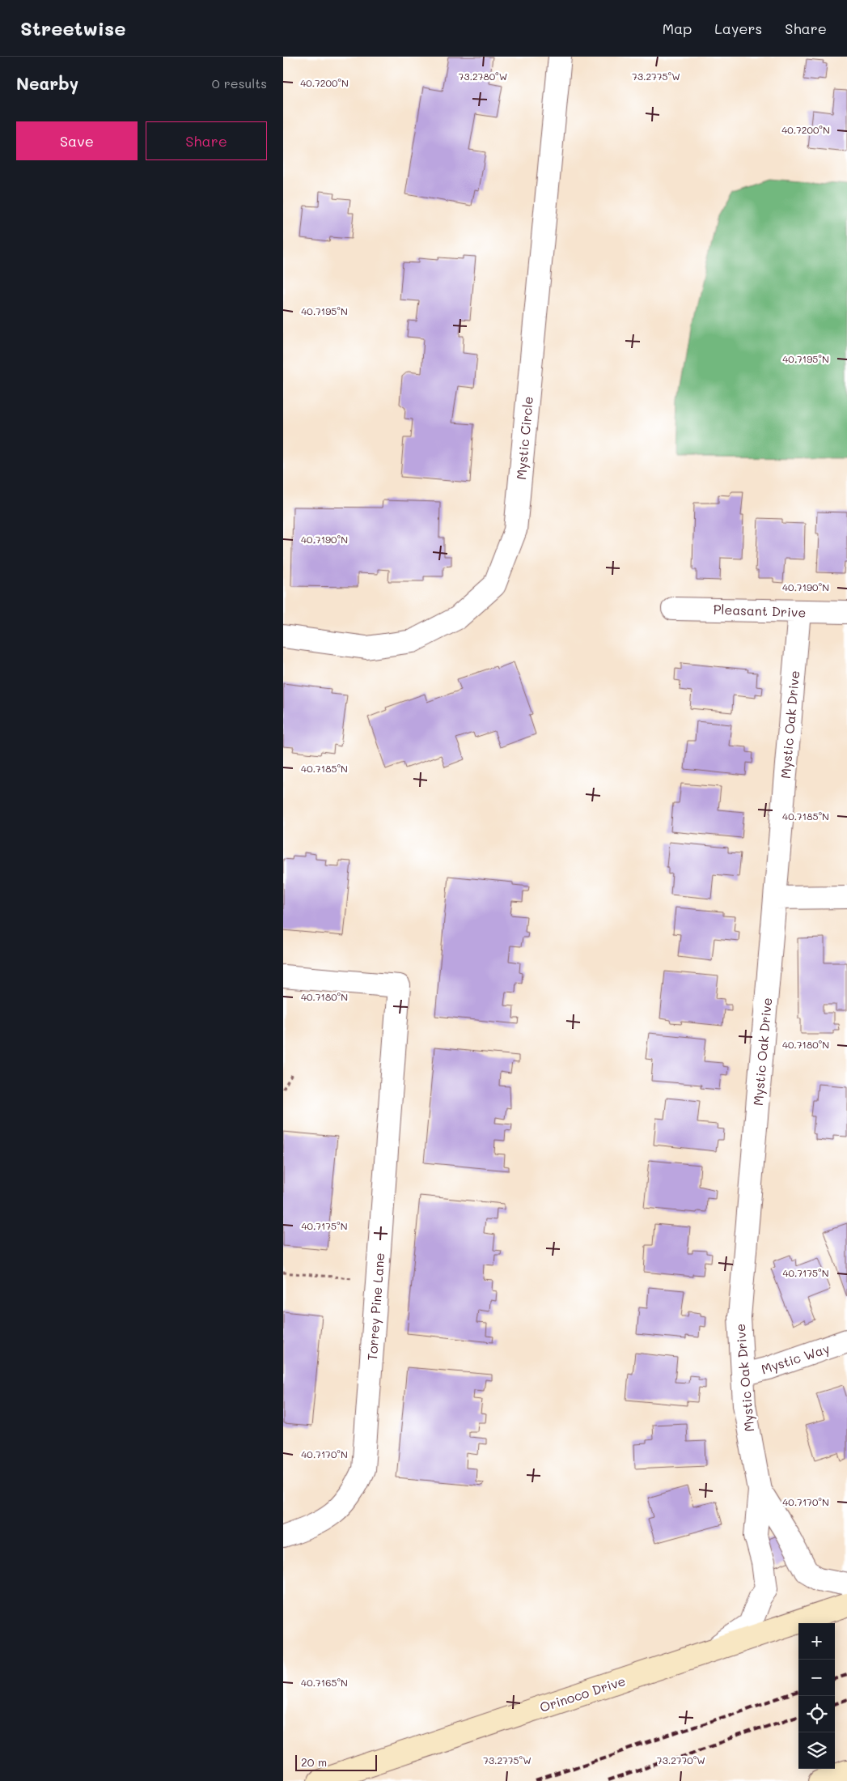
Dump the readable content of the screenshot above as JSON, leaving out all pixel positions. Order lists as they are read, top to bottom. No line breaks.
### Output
{"streets":{"street":["Mystic Circle","Pleasant Drive","Mystic Oak Drive","Torrey Pine Lane","Mystic Way","Orinoco Drive"]},"crossings":[["Pleasant Drive","Mystic Oak Drive"],["Mystic Oak Drive","Mystic Way"],["Mystic Oak Drive","Orinoco Drive"]],"scale_bar":"20 m","page":{"header":"Streetwise","nav":["Map","Layers","Share"],"heading":["Nearby","0 results"],"buttons":["Save","Share"],"map_buttons":["+","−"],"scale":"20 m"},"coordinates":["73.2780°W","73.2775°W","40.7200°N","40.7195°N","40.7190°N","40.7185°N","40.7180°N","40.7175°N","40.7170°N","40.7165°N","73.2770°W"]}
